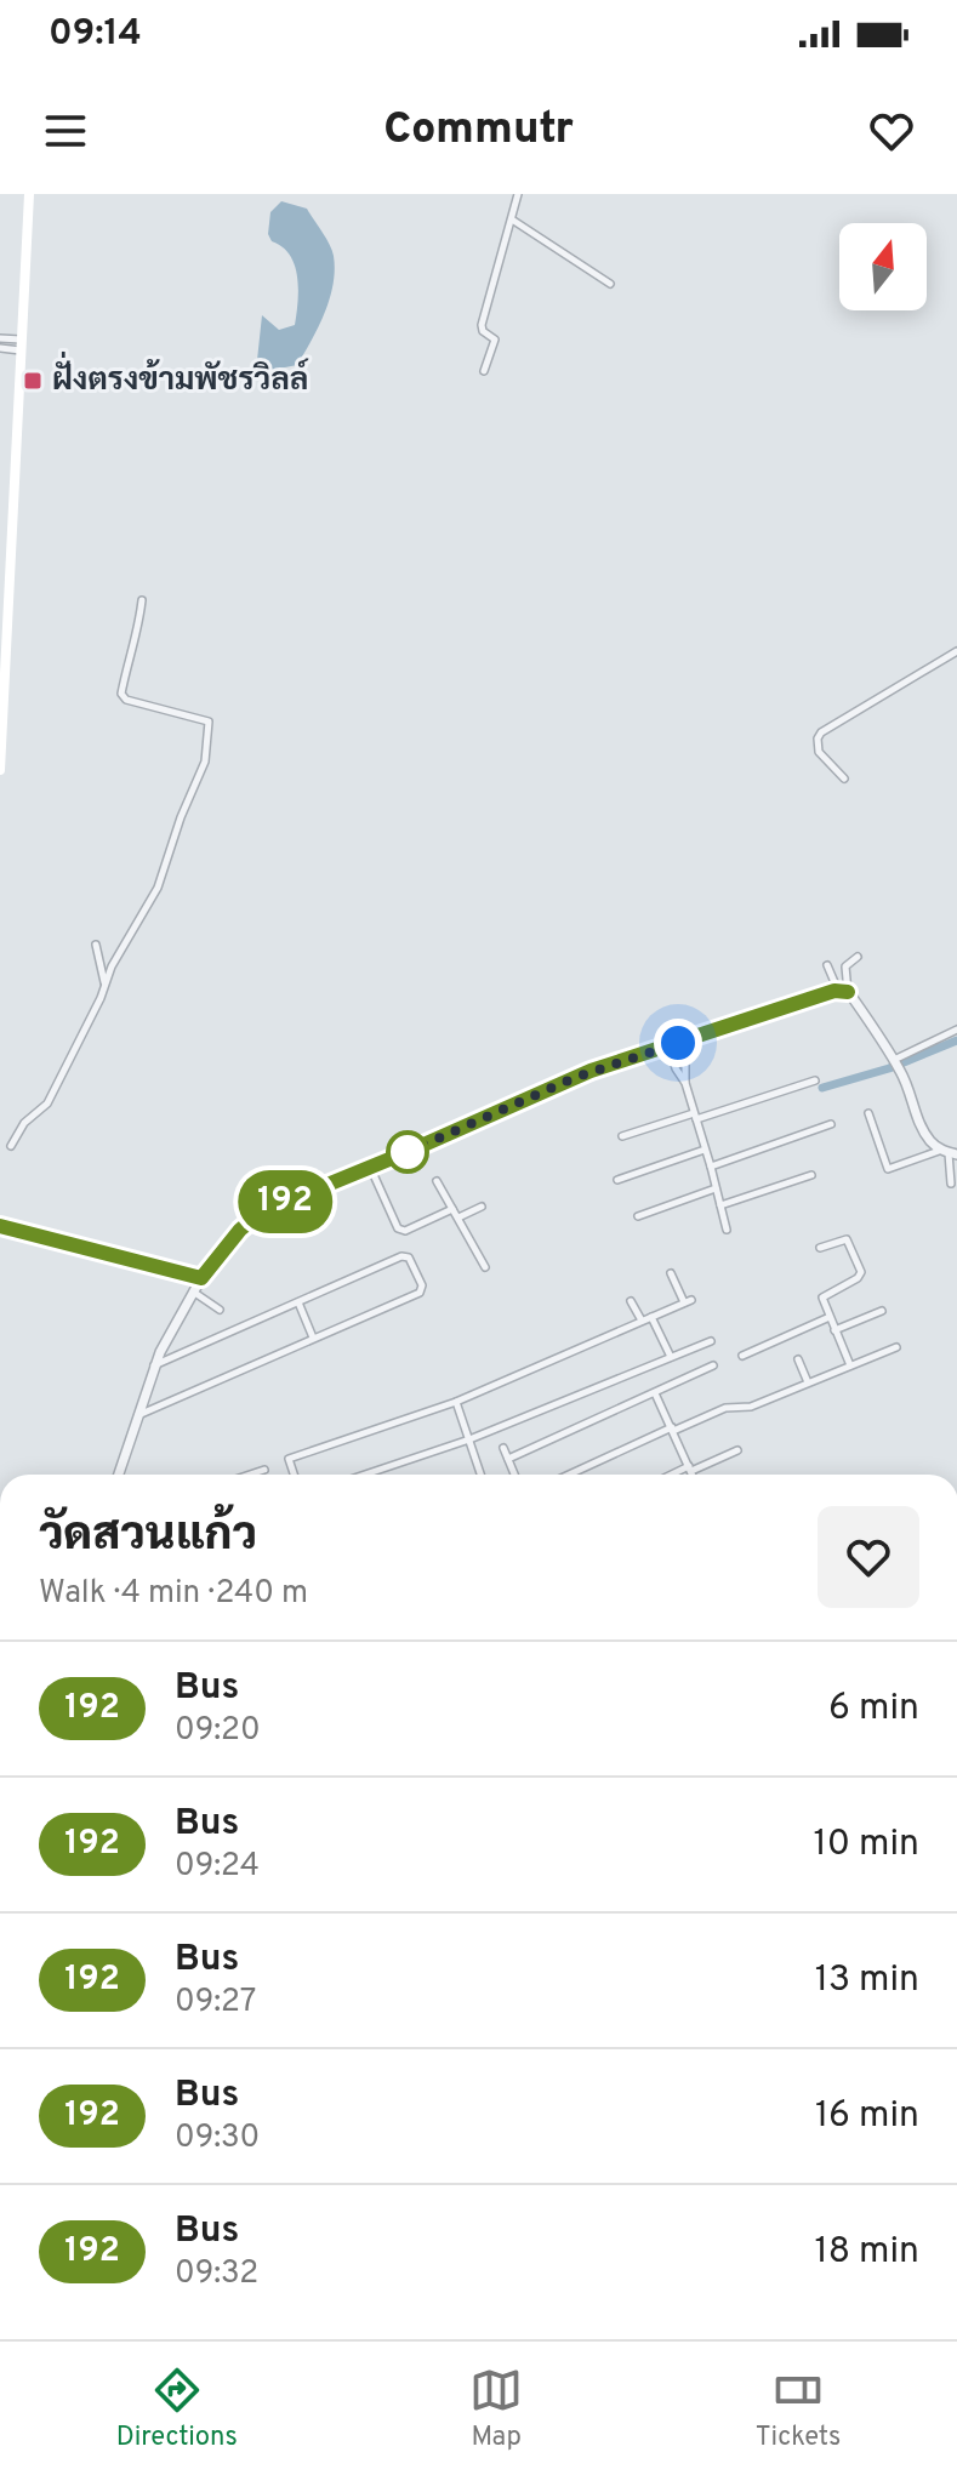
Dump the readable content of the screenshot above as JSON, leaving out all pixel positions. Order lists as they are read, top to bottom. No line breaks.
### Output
{"places":{"transit":["ฝั่งตรงข้ามพัชรวิลล์"]},"lines":["bus line 192"],"north":"top","page":{"status":"09:14","header":"Commutr","on_map":"192","heading":["วัดสวนแก้ว","Walk · 4 min · 240 m"],"list":[{"mark":"192","name":"Bus","note":"09:20","value":"6 min"},{"mark":"192","name":"Bus","note":"09:24","value":"10 min"},{"mark":"192","name":"Bus","note":"09:27","value":"13 min"},{"mark":"192","name":"Bus","note":"09:30","value":"16 min"},{"mark":"192","name":"Bus","note":"09:32","value":"18 min"}],"tabs":["Directions","Map","Tickets"]}}
